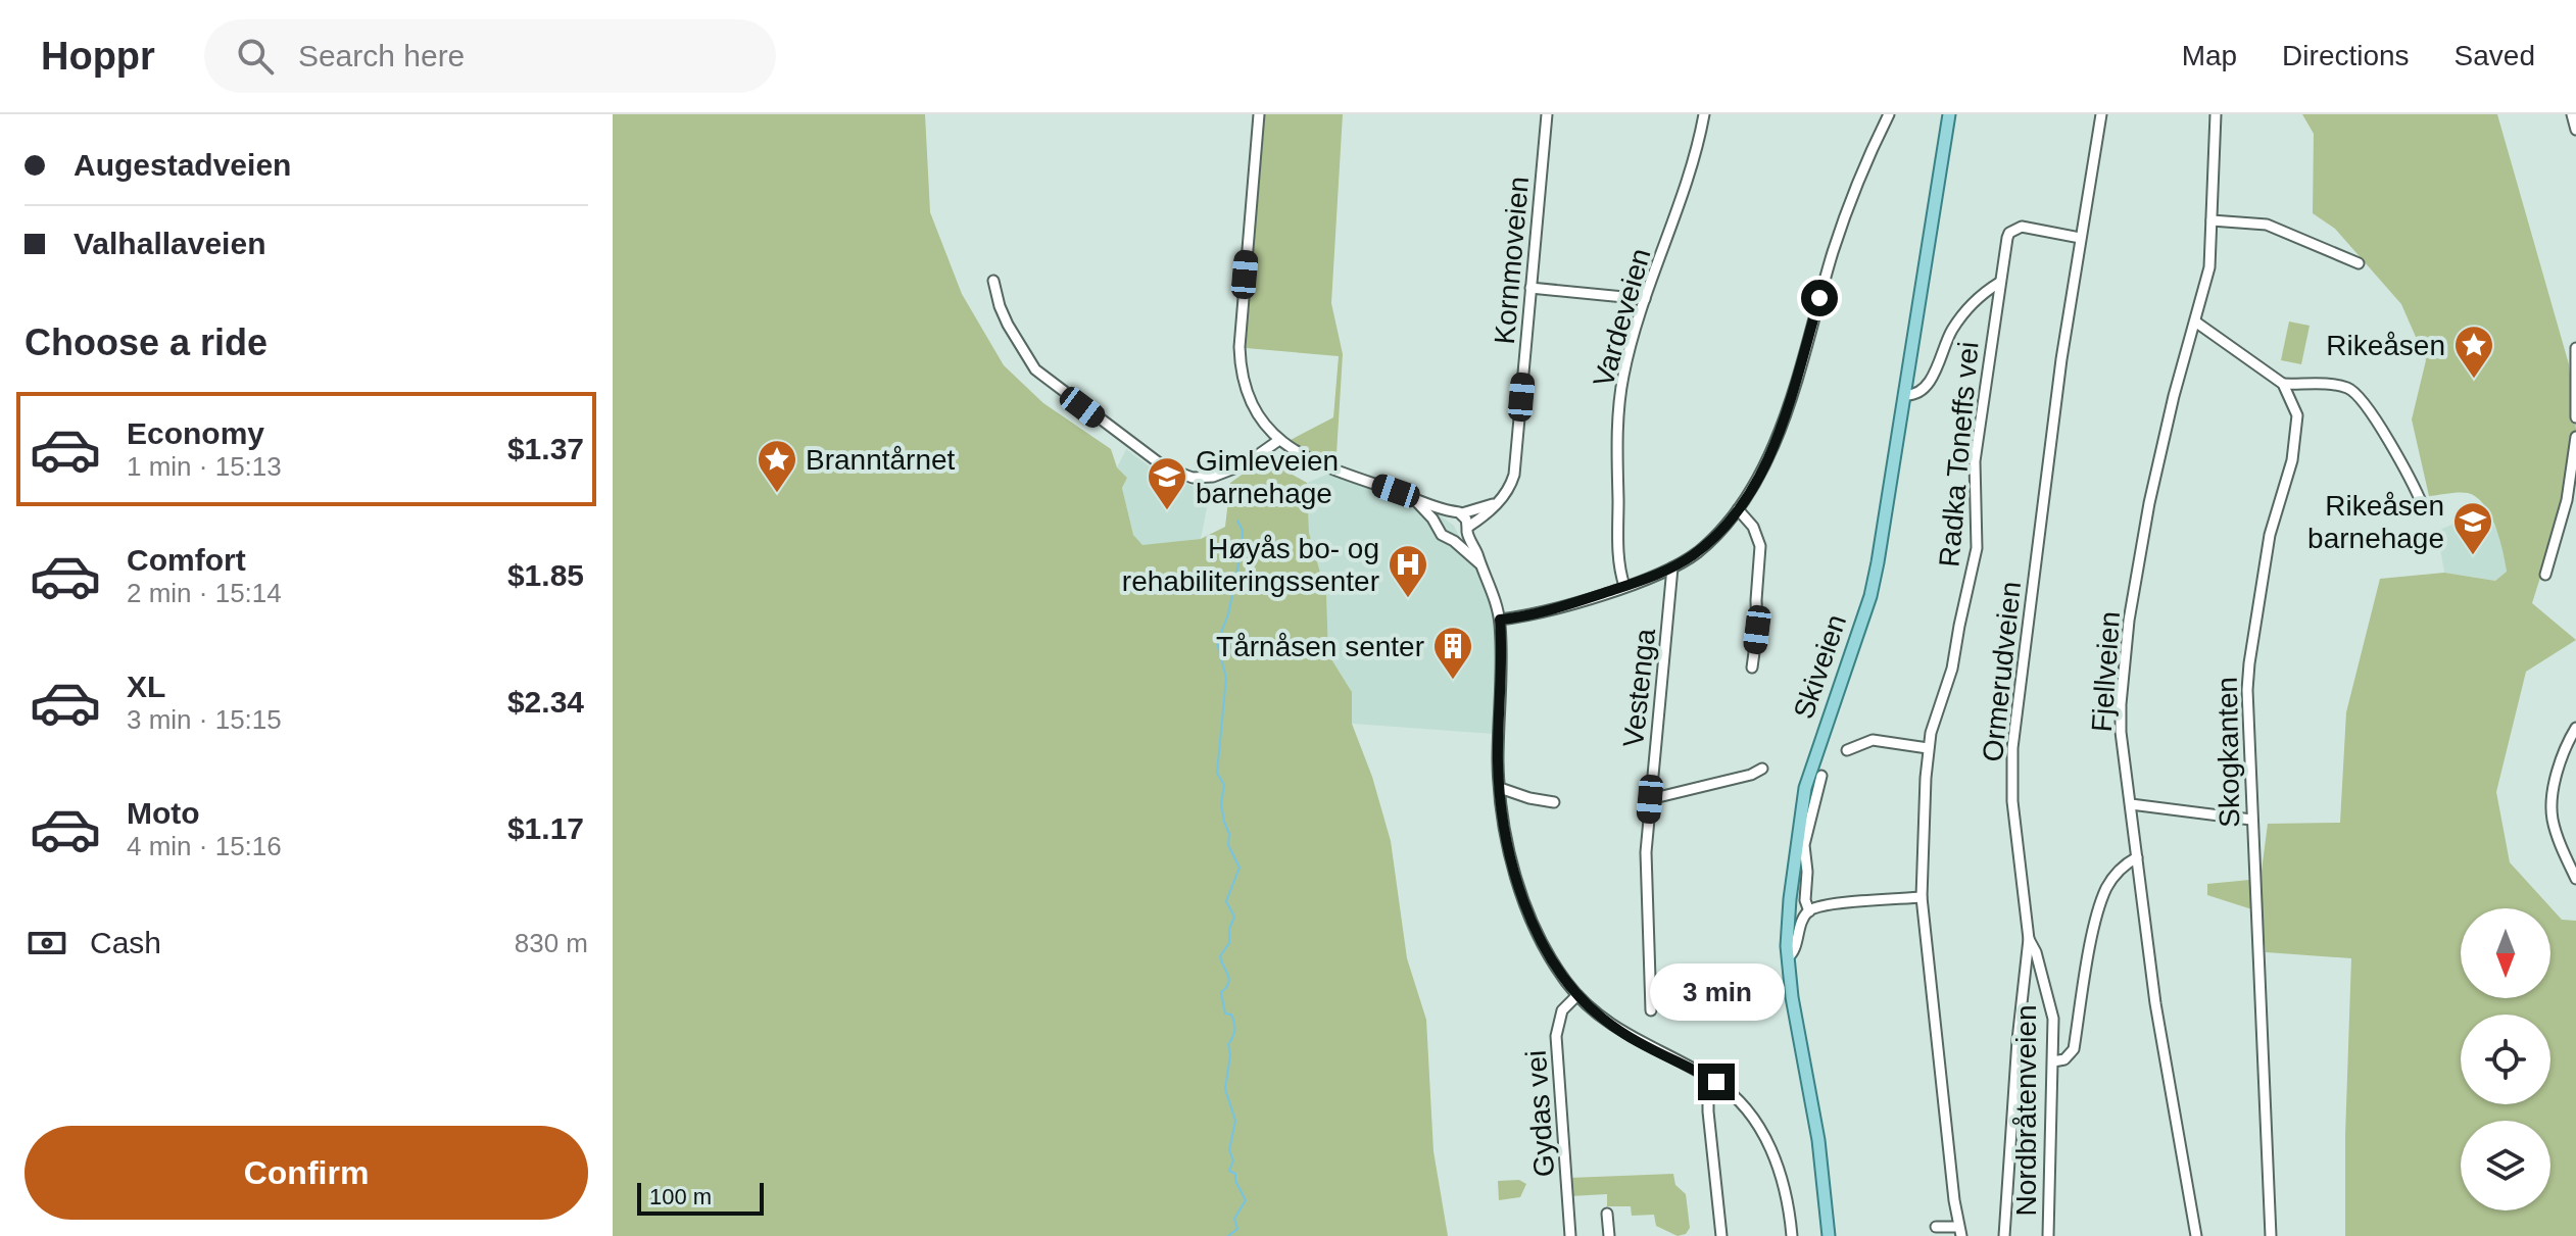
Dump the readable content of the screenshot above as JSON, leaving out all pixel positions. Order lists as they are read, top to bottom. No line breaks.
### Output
{"streets":{"main road":["Skiveien"],"street":["Kornmoveien","Vardeveien","Radka Toneffs vei","Ormerudveien","Fjellveien","Vestenga","Skogkanten","Nordbråtenveien","Gydas vei"]},"crossings":[["Radka Toneffs vei","Ormerudveien"],["Ormerudveien","Nordbråtenveien"]],"places":{"place":["Rikeåsen","Branntårnet"],"school or university":["Gimleveien barnehage","Rikeåsen barnehage"],"hospital":["Høyås bo- og rehabiliteringssenter"],"building":["Tårnåsen senter"]},"scale_bar":"100 m","north":"bottom","page":{"header":"Hoppr","search":"Search here","nav":["Map","Directions","Saved"],"banner":["Augestadveien","Valhallaveien"],"heading":"Choose a ride","list":[{"name":"Economy","note":"1 min · 15:13","value":"$1.37"},{"name":"Comfort","note":"2 min · 15:14","value":"$1.85"},{"name":"XL","note":"3 min · 15:15","value":"$2.34"},{"name":"Moto","note":"4 min · 15:16","value":"$1.17"}],"pay":["Cash","830 m"],"bubble":"3 min","buttons":"Confirm","scale":"100 m"}}
